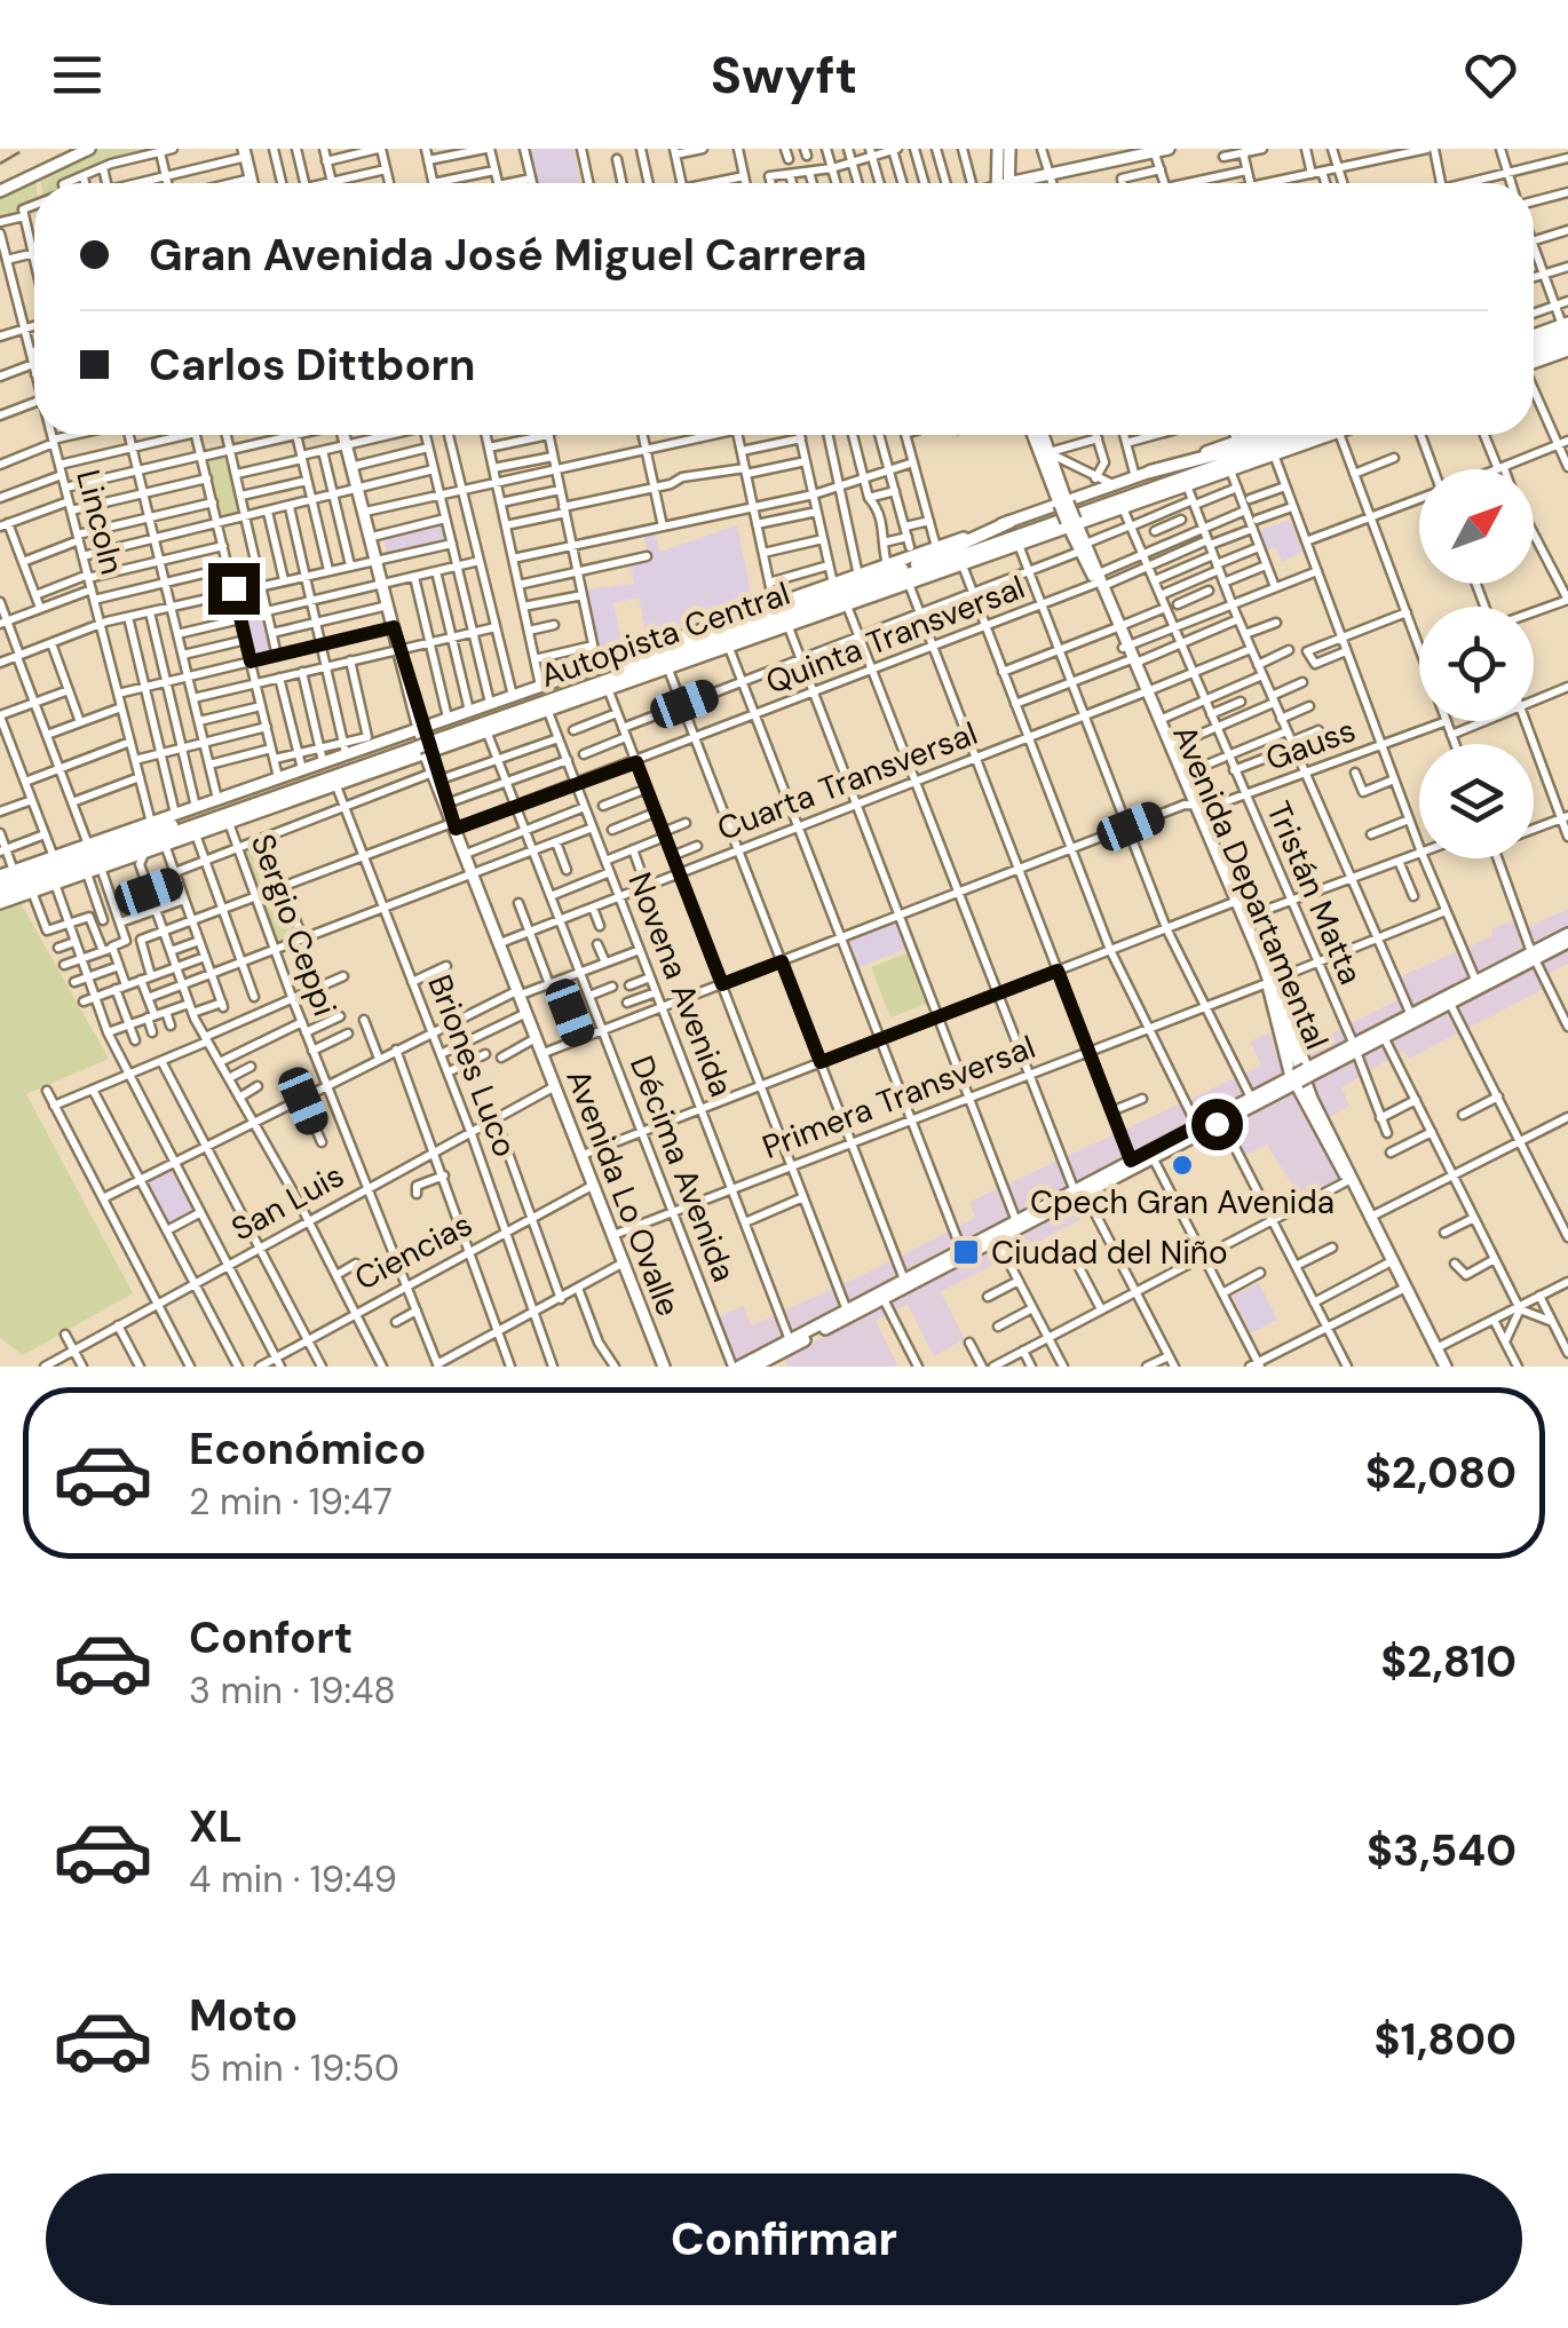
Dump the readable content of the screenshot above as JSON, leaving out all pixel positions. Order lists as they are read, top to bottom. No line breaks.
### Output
{"streets":{"highway":["Autopista Central"],"main road":["Avenida Departamental","Avenida Lo Ovalle"],"street":["Lincoln","Quinta Transversal","Gauss","Cuarta Transversal","Tristán Matta","Sergio Ceppi","Novena Avenida","Briones Luco","Primera Transversal","Décima Avenida","San Luis","Ciencias"]},"crossings":[["Autopista Central","Avenida Lo Ovalle"],["Quinta Transversal","Avenida Departamental"],["Quinta Transversal","Sergio Ceppi"],["Quinta Transversal","Novena Avenida"],["Quinta Transversal","Briones Luco"],["Quinta Transversal","Décima Avenida"],["Quinta Transversal","Avenida Lo Ovalle"],["Gauss","Avenida Departamental"],["Gauss","Tristán Matta"],["Gauss","Novena Avenida"],["Gauss","Décima Avenida"],["Gauss","Avenida Lo Ovalle"],["Cuarta Transversal","Avenida Departamental"],["Cuarta Transversal","Tristán Matta"],["Cuarta Transversal","Novena Avenida"],["Cuarta Transversal","Décima Avenida"],["Cuarta Transversal","Avenida Lo Ovalle"],["Avenida Departamental","Primera Transversal"],["Tristán Matta","Primera Transversal"],["Sergio Ceppi","San Luis"],["Sergio Ceppi","Ciencias"],["Novena Avenida","Primera Transversal"],["Briones Luco","San Luis"],["Briones Luco","Ciencias"],["Primera Transversal","Décima Avenida"],["Primera Transversal","Avenida Lo Ovalle"],["Avenida Lo Ovalle","San Luis"],["Avenida Lo Ovalle","Ciencias"]],"places":{"other":["Cpech Gran Avenida"],"transit":["Ciudad del Niño"]},"north":"top right","page":{"header":"Swyft","banner":["Gran Avenida José Miguel Carrera","Carlos Dittborn"],"list":[{"name":"Económico","note":"2 min · 19:47","value":"$2,080"},{"name":"Confort","note":"3 min · 19:48","value":"$2,810"},{"name":"XL","note":"4 min · 19:49","value":"$3,540"},{"name":"Moto","note":"5 min · 19:50","value":"$1,800"}],"buttons":"Confirmar"}}
